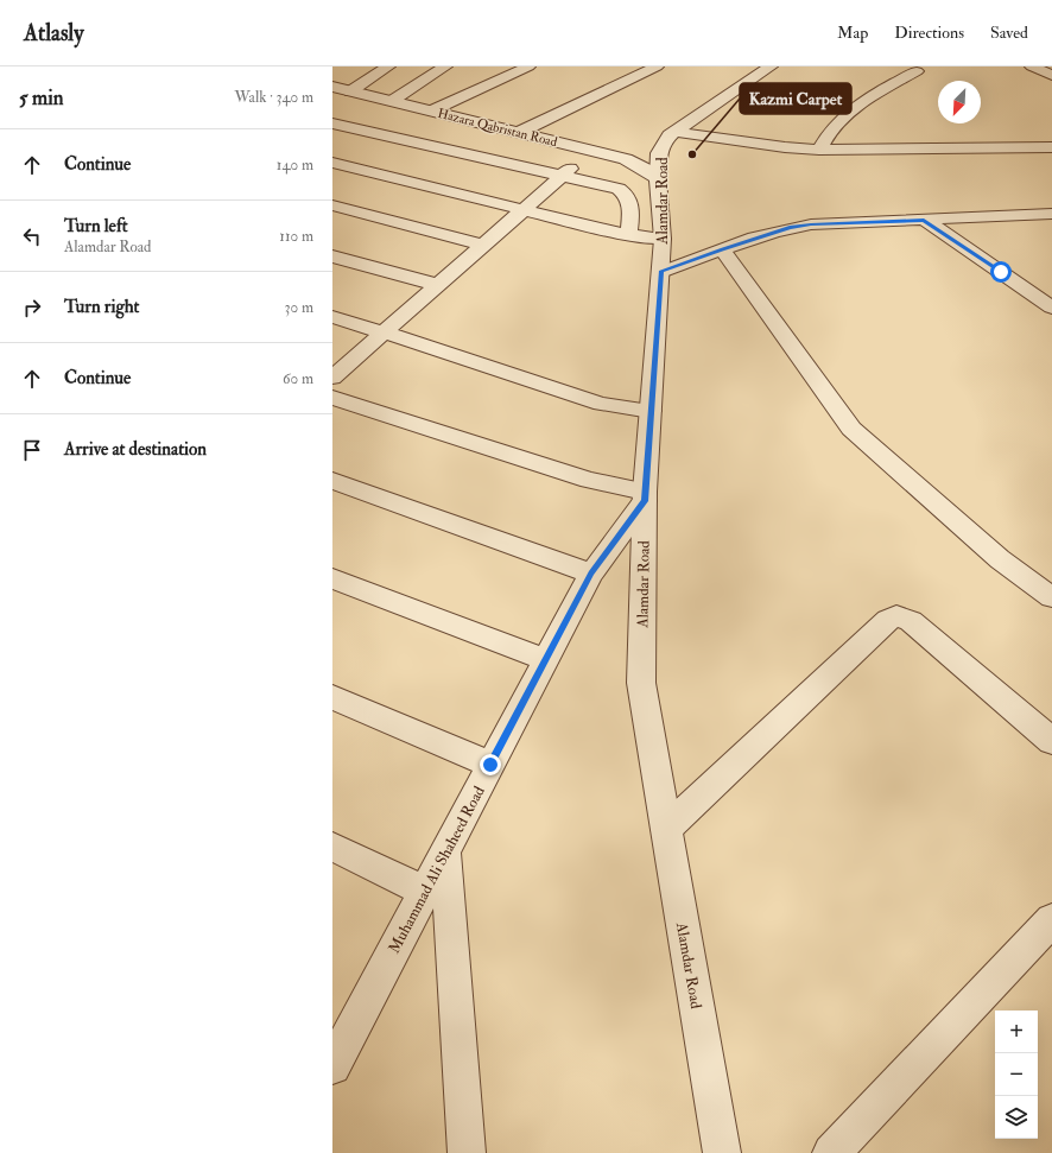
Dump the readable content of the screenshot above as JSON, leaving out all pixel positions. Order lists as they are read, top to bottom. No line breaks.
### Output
{"streets":{"street":["Hazara Qabristan Road","Alamdar Road","Muhammad Ali Shaheed Road"]},"crossings":[["Hazara Qabristan Road","Alamdar Road"],["Alamdar Road","Muhammad Ali Shaheed Road"]],"places":["Kazmi Carpet"],"north":"bottom left","page":{"header":"Atlasly","nav":["Map","Directions","Saved"],"heading":["5 min","Walk · 340 m"],"list":[["Continue","140 m"],["Turn left","Alamdar Road","110 m"],["Turn right","30 m"],["Continue","60 m"],"Arrive at destination"],"map_buttons":["+","−"]}}
